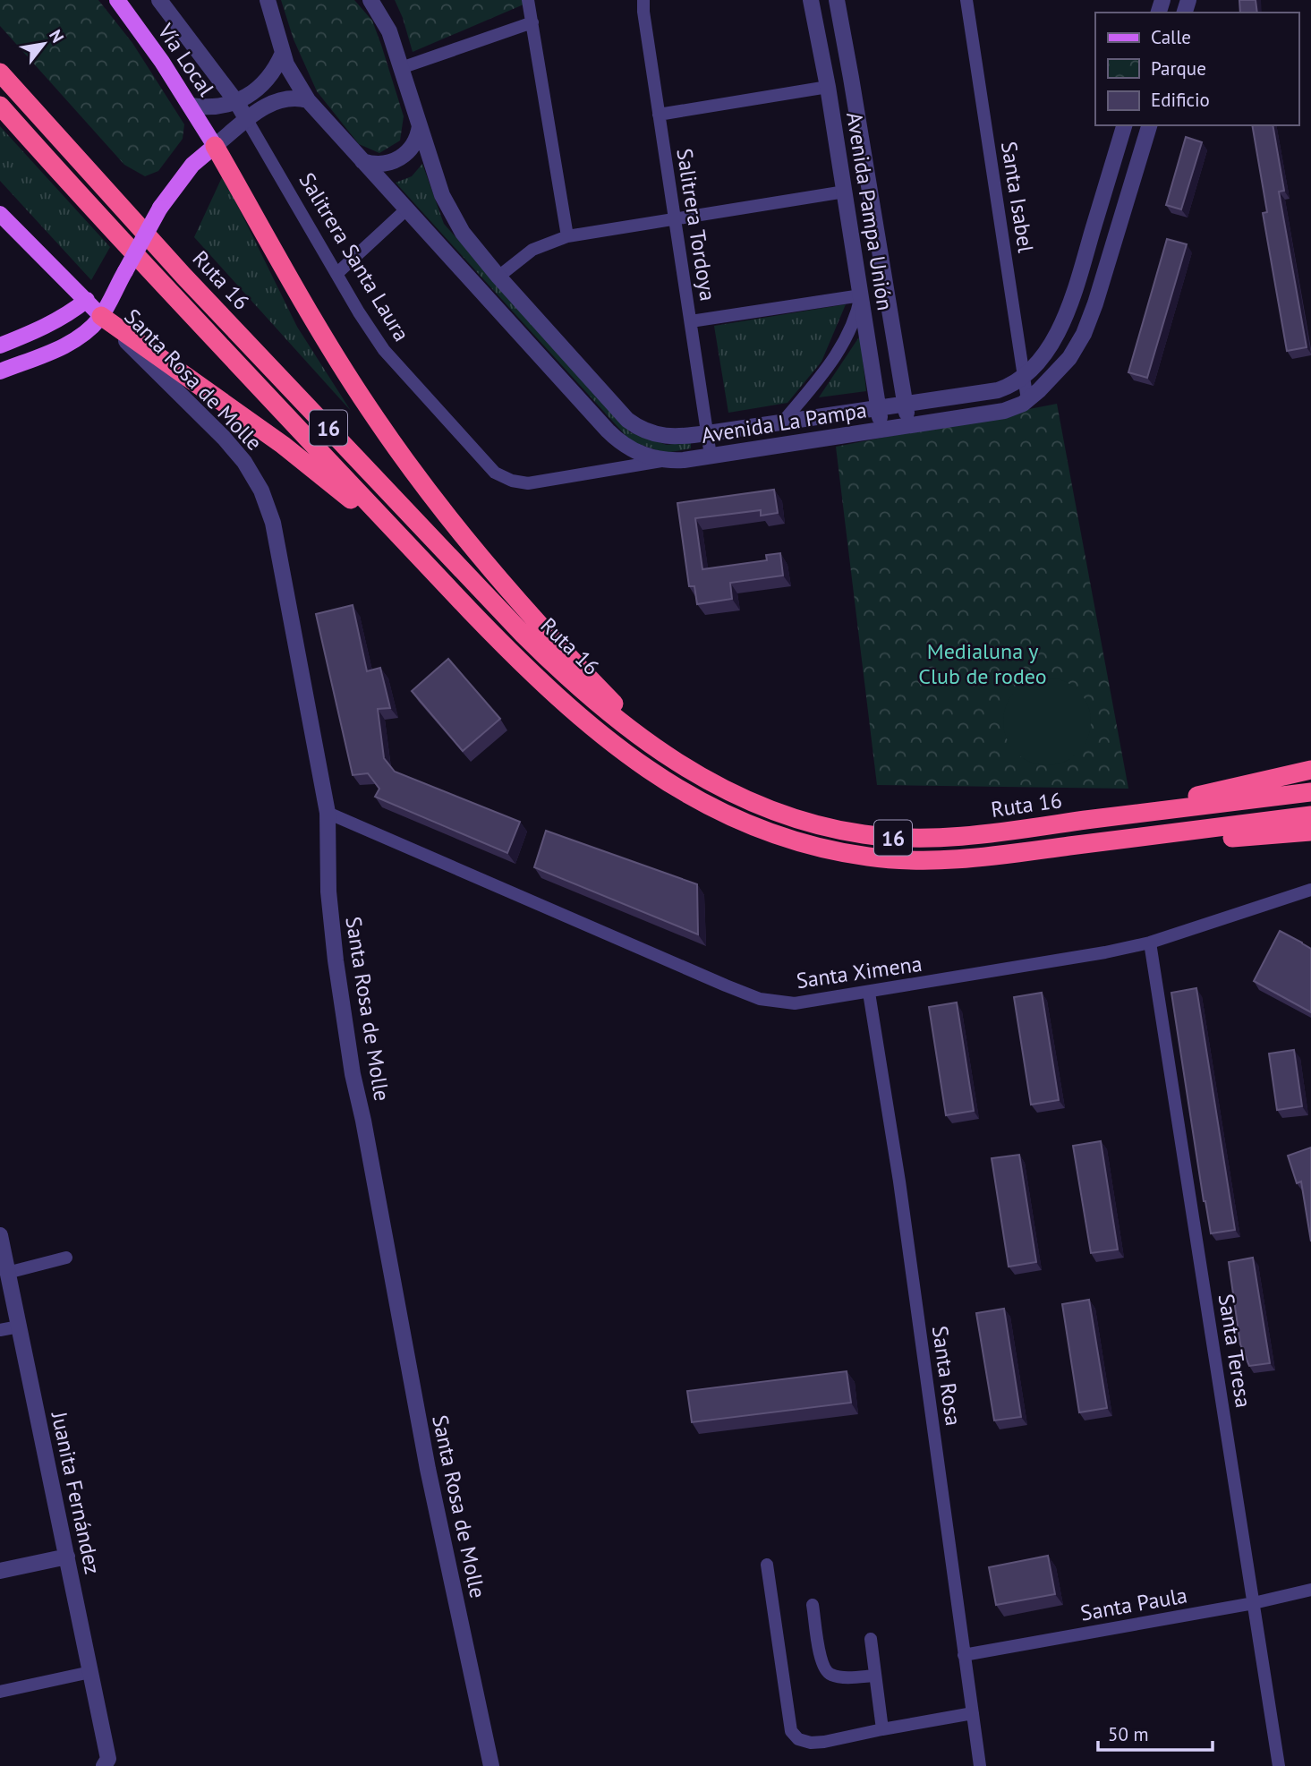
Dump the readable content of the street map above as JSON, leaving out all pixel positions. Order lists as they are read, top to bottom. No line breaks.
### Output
{"streets":{"highway":["Ruta 16","16"],"main road":["Vía Local"],"street":["Santa Isabel","Avenida Pampa Unión","Salitrera Tordoya","Salitrera Santa Laura","Santa Rosa de Molle","Avenida La Pampa","Santa Ximena","Santa Teresa","Santa Rosa","Juanita Fernández","Santa Paula"]},"crossings":[["Santa Isabel","Avenida La Pampa"],["Avenida Pampa Unión","Avenida La Pampa"],["Salitrera Tordoya","Avenida La Pampa"],["Salitrera Santa Laura","Avenida La Pampa"],["Santa Rosa de Molle","Santa Ximena"],["Santa Ximena","Santa Teresa"],["Santa Ximena","Santa Rosa"],["Santa Teresa","Santa Paula"],["Santa Rosa","Santa Paula"]],"parks":["Medialuna y Club de rodeo"],"legend":["Calle","Parque","Edificio"],"scale_bar":"50 m","north":"top right"}
